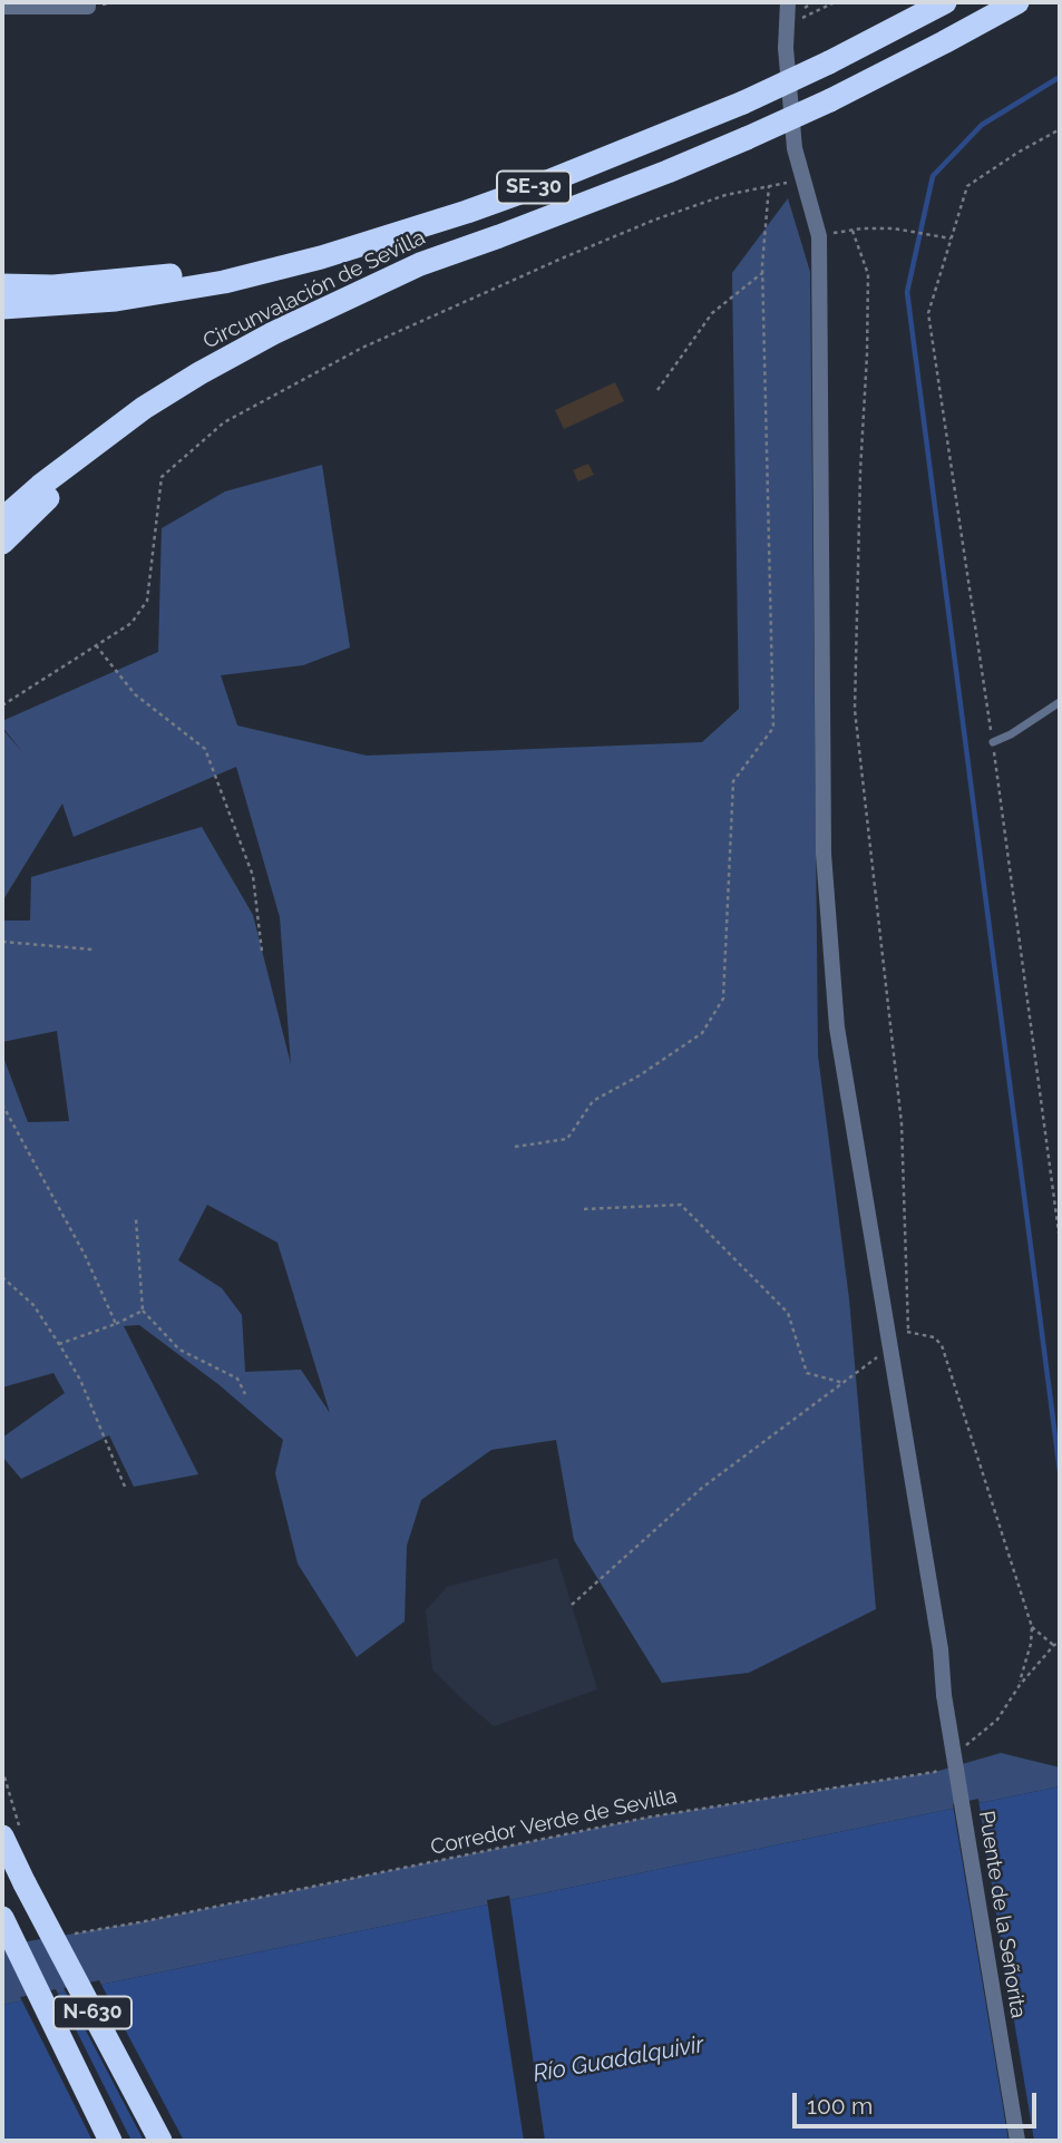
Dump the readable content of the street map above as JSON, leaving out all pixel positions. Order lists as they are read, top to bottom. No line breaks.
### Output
{"streets":{"highway":["SE-30","Circunvalación de Sevilla","N-630"],"street":["Puente de la Señorita"],"path":["Corredor Verde de Sevilla"]},"water":["Río Guadalquivir"],"scale_bar":"100 m"}
